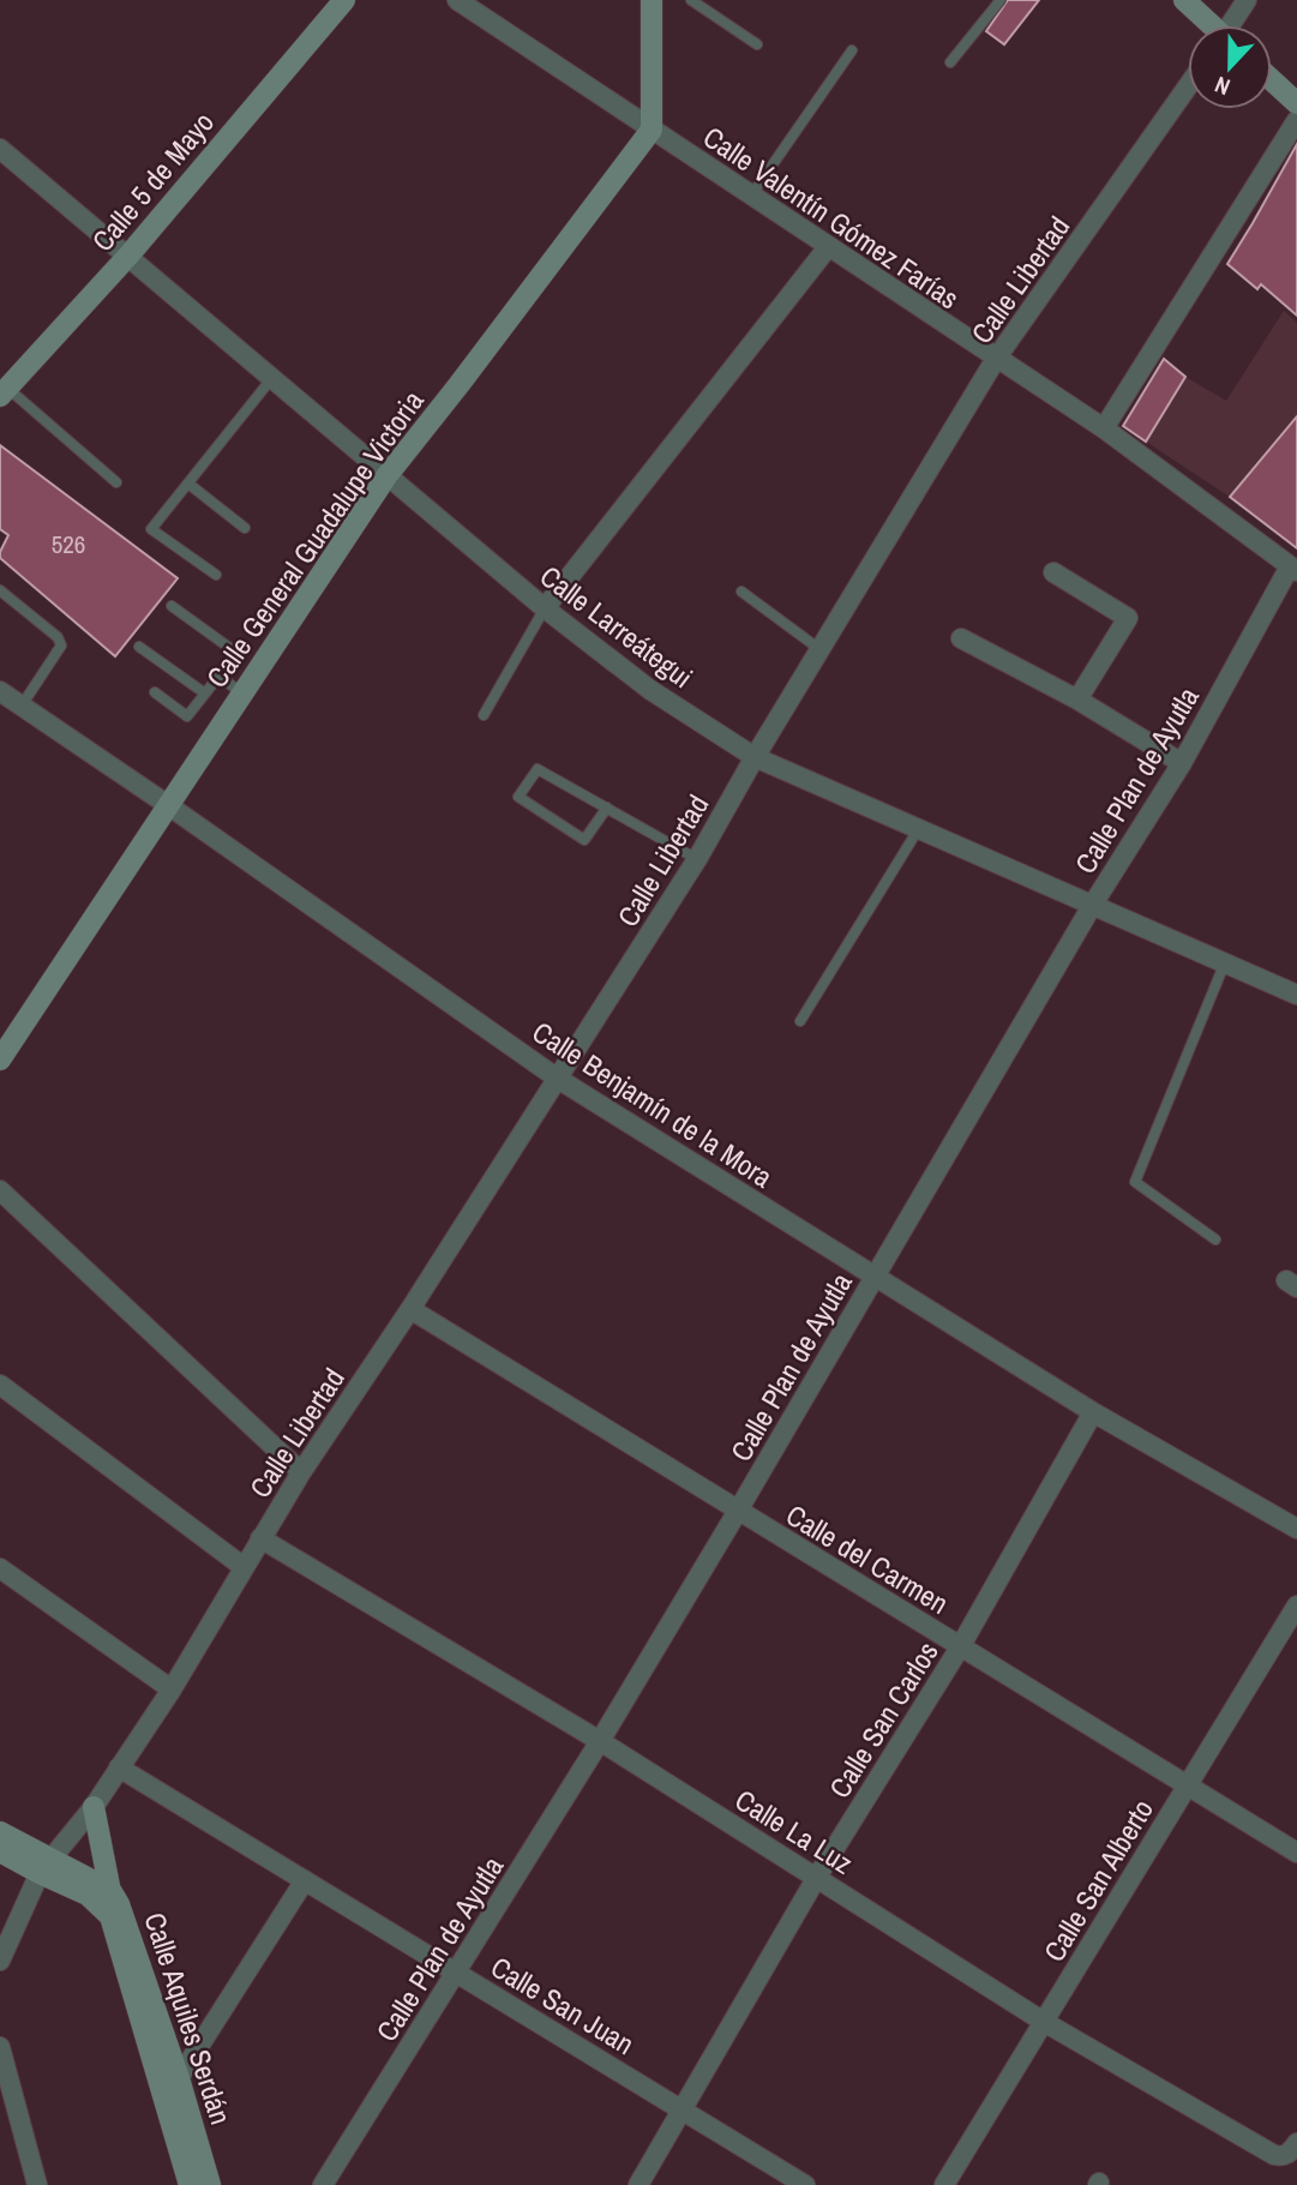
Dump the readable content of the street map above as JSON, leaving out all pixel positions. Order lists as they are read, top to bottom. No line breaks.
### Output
{"streets":{"street":["Calle 5 de Mayo","Calle Valentín Gómez Farías","Calle Libertad","Calle General Guadalupe Victoria","Calle Larreátegui","Calle Plan de Ayutla","Calle Benjamín de la Mora","Calle del Carmen","Calle San Carlos","Calle La Luz","Calle San Alberto","Calle San Juan","Calle Aquiles Serdán"]},"crossings":[["Calle 5 de Mayo","Calle Larreátegui"],["Calle Valentín Gómez Farías","Calle Libertad"],["Calle Valentín Gómez Farías","Calle General Guadalupe Victoria"],["Calle Valentín Gómez Farías","Calle Plan de Ayutla"],["Calle Libertad","Calle Larreátegui"],["Calle Libertad","Calle Benjamín de la Mora"],["Calle Libertad","Calle del Carmen"],["Calle Libertad","Calle La Luz"],["Calle Libertad","Calle San Juan"],["Calle General Guadalupe Victoria","Calle Larreátegui"],["Calle General Guadalupe Victoria","Calle Benjamín de la Mora"],["Calle Larreátegui","Calle Plan de Ayutla"],["Calle Plan de Ayutla","Calle Benjamín de la Mora"],["Calle Plan de Ayutla","Calle del Carmen"],["Calle Plan de Ayutla","Calle La Luz"],["Calle Plan de Ayutla","Calle San Juan"],["Calle Benjamín de la Mora","Calle San Carlos"],["Calle del Carmen","Calle San Carlos"],["Calle del Carmen","Calle San Alberto"],["Calle San Carlos","Calle La Luz"],["Calle San Carlos","Calle San Juan"],["Calle La Luz","Calle San Alberto"]],"house_numbers":["526"],"north":"bottom"}
